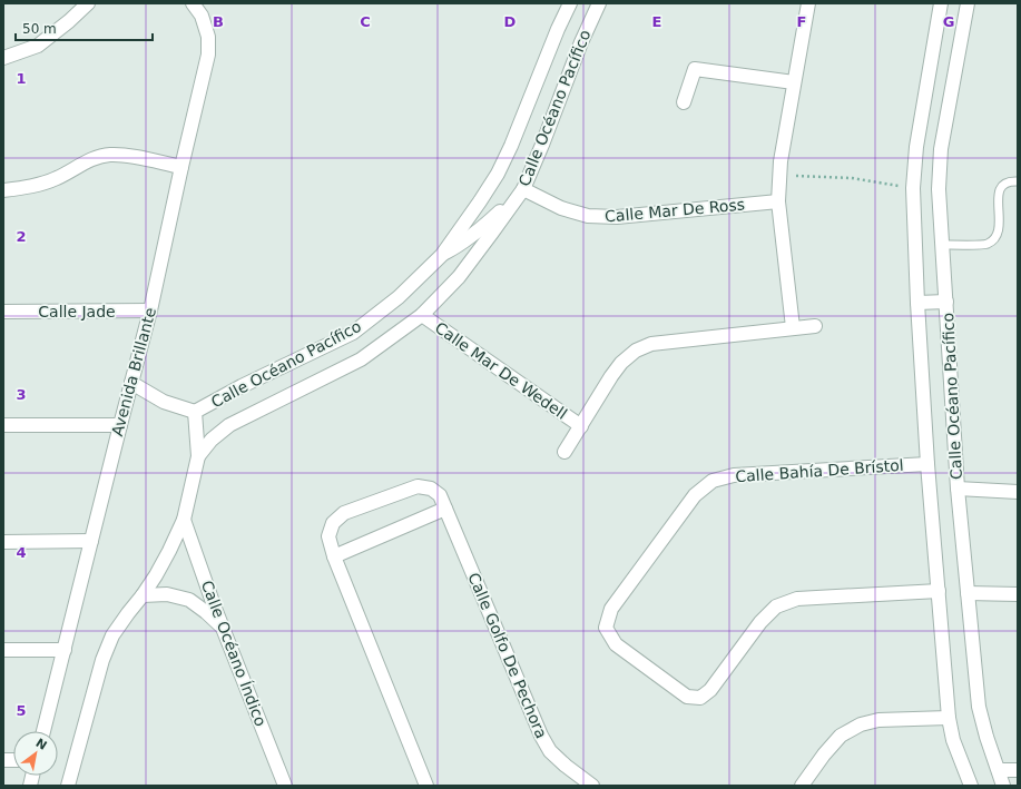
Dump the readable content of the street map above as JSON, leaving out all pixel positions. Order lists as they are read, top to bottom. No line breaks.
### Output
{"streets":{"street":["Calle Océano Pacífico","Calle Mar De Ross","Calle Jade","Calle Mar De Wedell","Avenida Brillante","Calle Bahía De Brístol","Calle Océano Índico","Calle Golfo De Pechora"]},"crossings":[["Calle Océano Pacífico","Calle Mar De Ross"],["Calle Océano Pacífico","Calle Mar De Wedell"],["Calle Océano Pacífico","Calle Bahía De Brístol"],["Calle Jade","Avenida Brillante"]],"scale_bar":"50 m","north":"top right","grid":{"columns":["B","C","D","E","F","G"],"rows":["1","2","3","4","5"]}}
